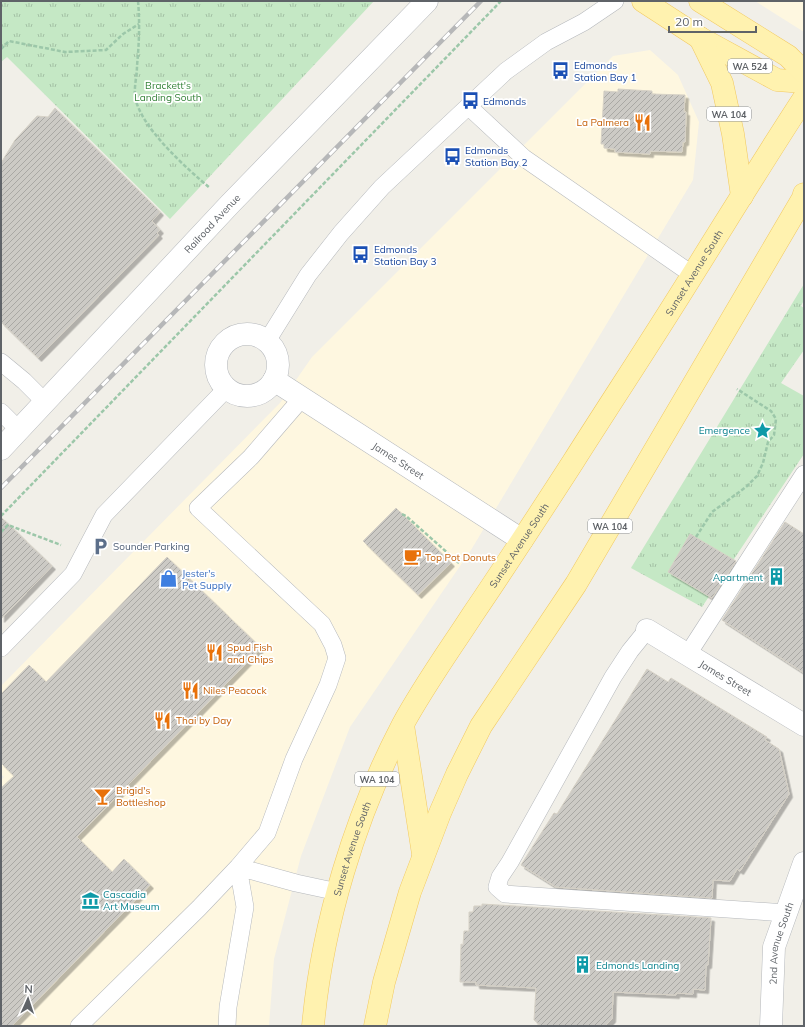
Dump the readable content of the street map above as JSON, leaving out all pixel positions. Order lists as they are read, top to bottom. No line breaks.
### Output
{"streets":{"main road":["WA 524","WA 104","Sunset Avenue South"],"street":["Railroad Avenue","James Street","2nd Avenue South"]},"crossings":[["WA 524","WA 104"],["WA 104","Sunset Avenue South"],["Sunset Avenue South","James Street"]],"parks":["Brackett's Landing South"],"places":{"bus stop":["Edmonds Station Bay 1","Edmonds","Edmonds Station Bay 2","Edmonds Station Bay 3"],"restaurant":["La Palmera","Spud Fish and Chips","Niles Peacock","Thai by Day"],"place":["Emergence"],"parking":["Sounder Parking"],"cafe":["Top Pot Donuts"],"building":["Apartment","Edmonds Landing"],"shop":["Jester's Pet Supply"],"bar":["Brigid's Bottleshop"],"museum":["Cascadia Art Museum"]},"scale_bar":"20 m","north":"top"}
